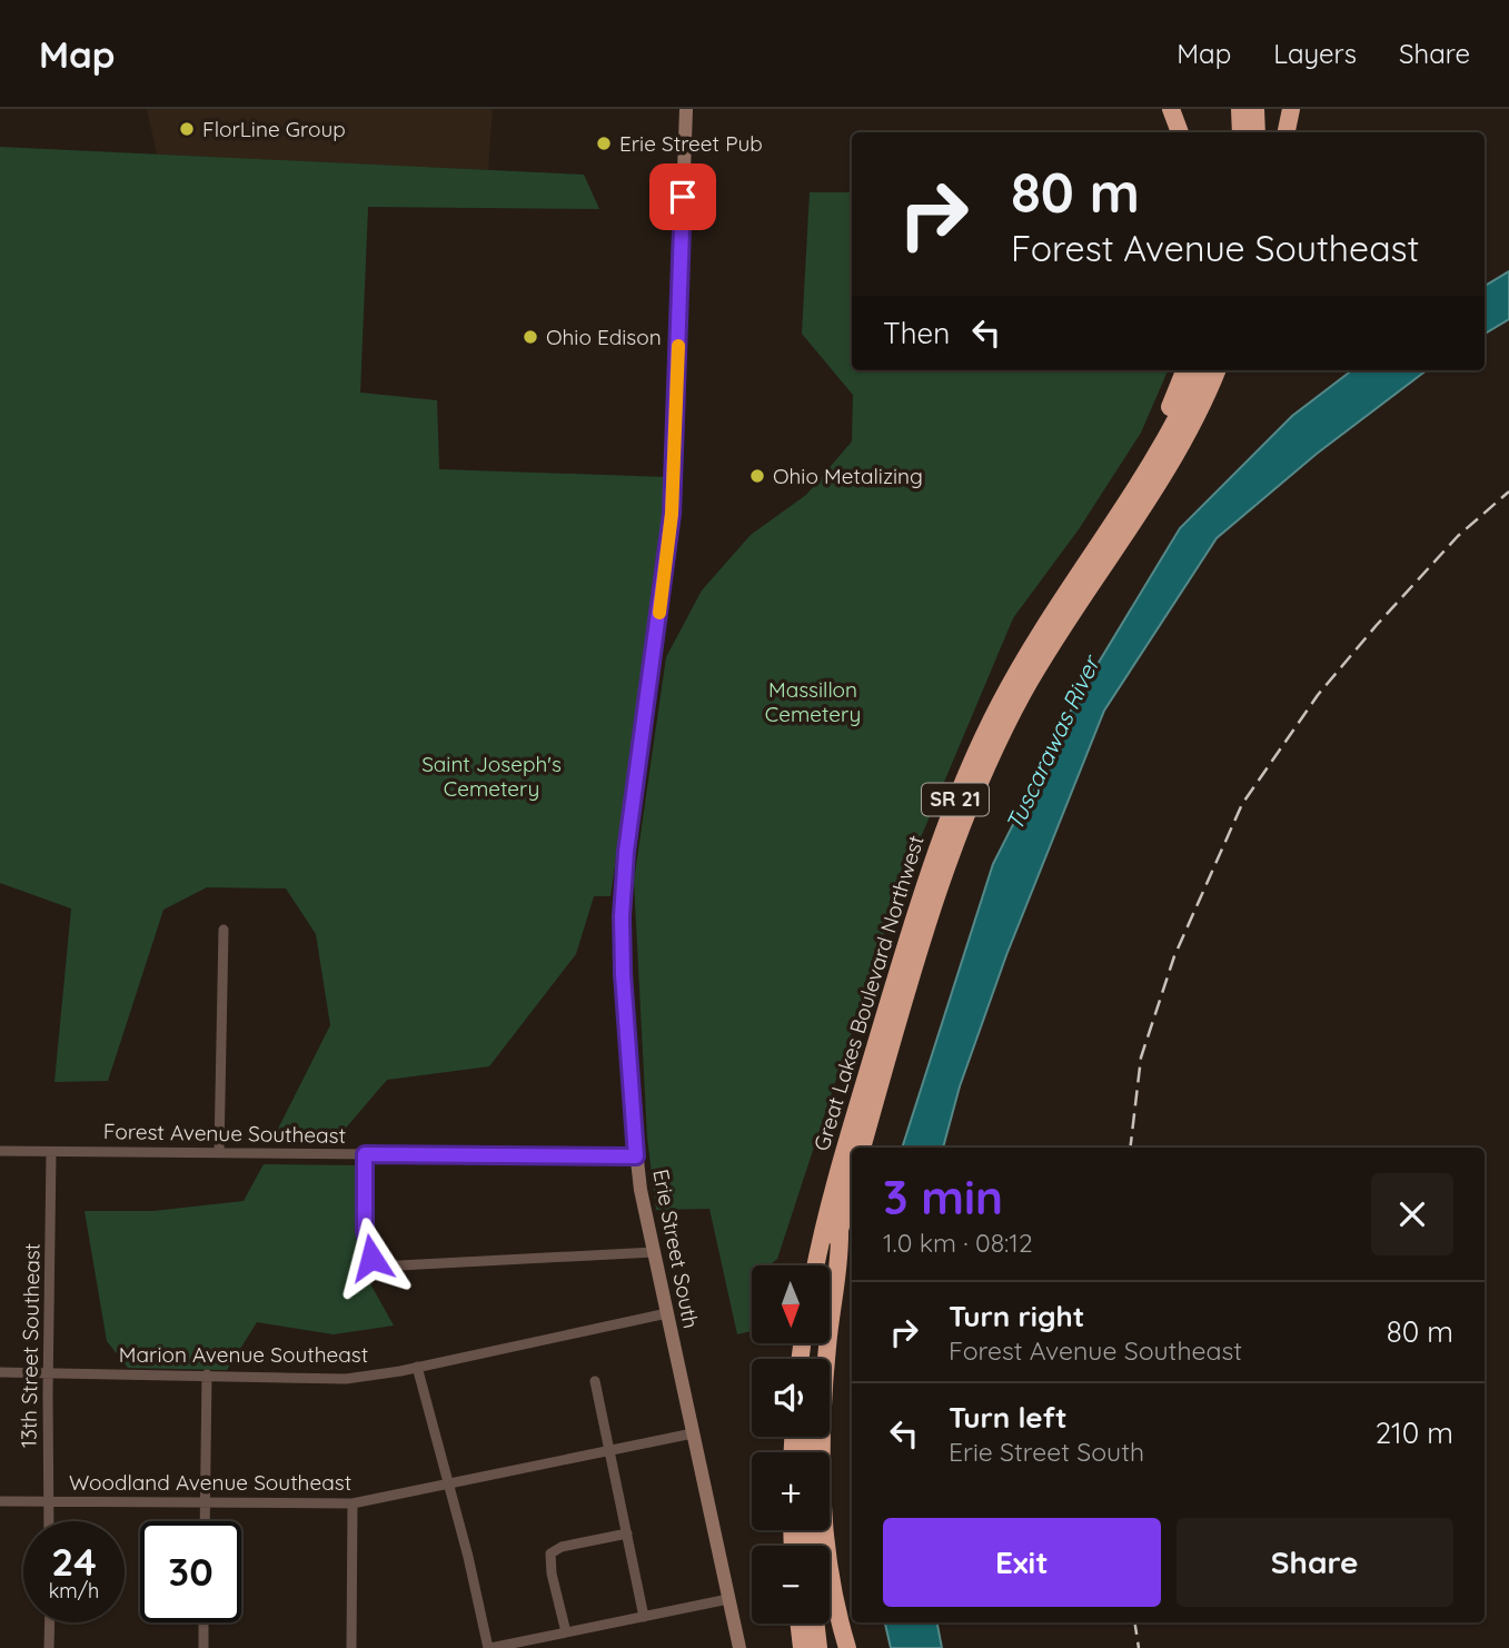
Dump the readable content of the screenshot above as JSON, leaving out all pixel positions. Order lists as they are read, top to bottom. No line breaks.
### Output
{"streets":{"highway":["SR 21","Great Lakes Boulevard Northwest"],"main road":["Erie Street South"],"street":["Forest Avenue Southeast","13th Street Southeast","Marion Avenue Southeast","Woodland Avenue Southeast"]},"crossings":[["Forest Avenue Southeast","Erie Street South"],["Forest Avenue Southeast","13th Street Southeast"],["Erie Street South","Marion Avenue Southeast"],["Erie Street South","Woodland Avenue Southeast"],["13th Street Southeast","Marion Avenue Southeast"],["13th Street Southeast","Woodland Avenue Southeast"]],"water":["Tuscarawas River"],"parks":["Massillon Cemetery","Saint Joseph's Cemetery"],"places":["FlorLine Group","Erie Street Pub","Ohio Edison","Ohio Metalizing"],"north":"bottom","page":{"header":"Map","nav":["Map","Layers","Share"],"turn":["80 m","Forest Avenue Southeast"],"then":"Then","heading":["3 min","1.0 km · 08:12"],"map_buttons":["+","−"],"list":[{"name":"Turn right","note":"Forest Avenue Southeast","value":"80 m"},{"name":"Turn left","note":"Erie Street South","value":"210 m"}],"buttons":["Exit","Share"],"speed":"24 km/h","limit":"30"}}
